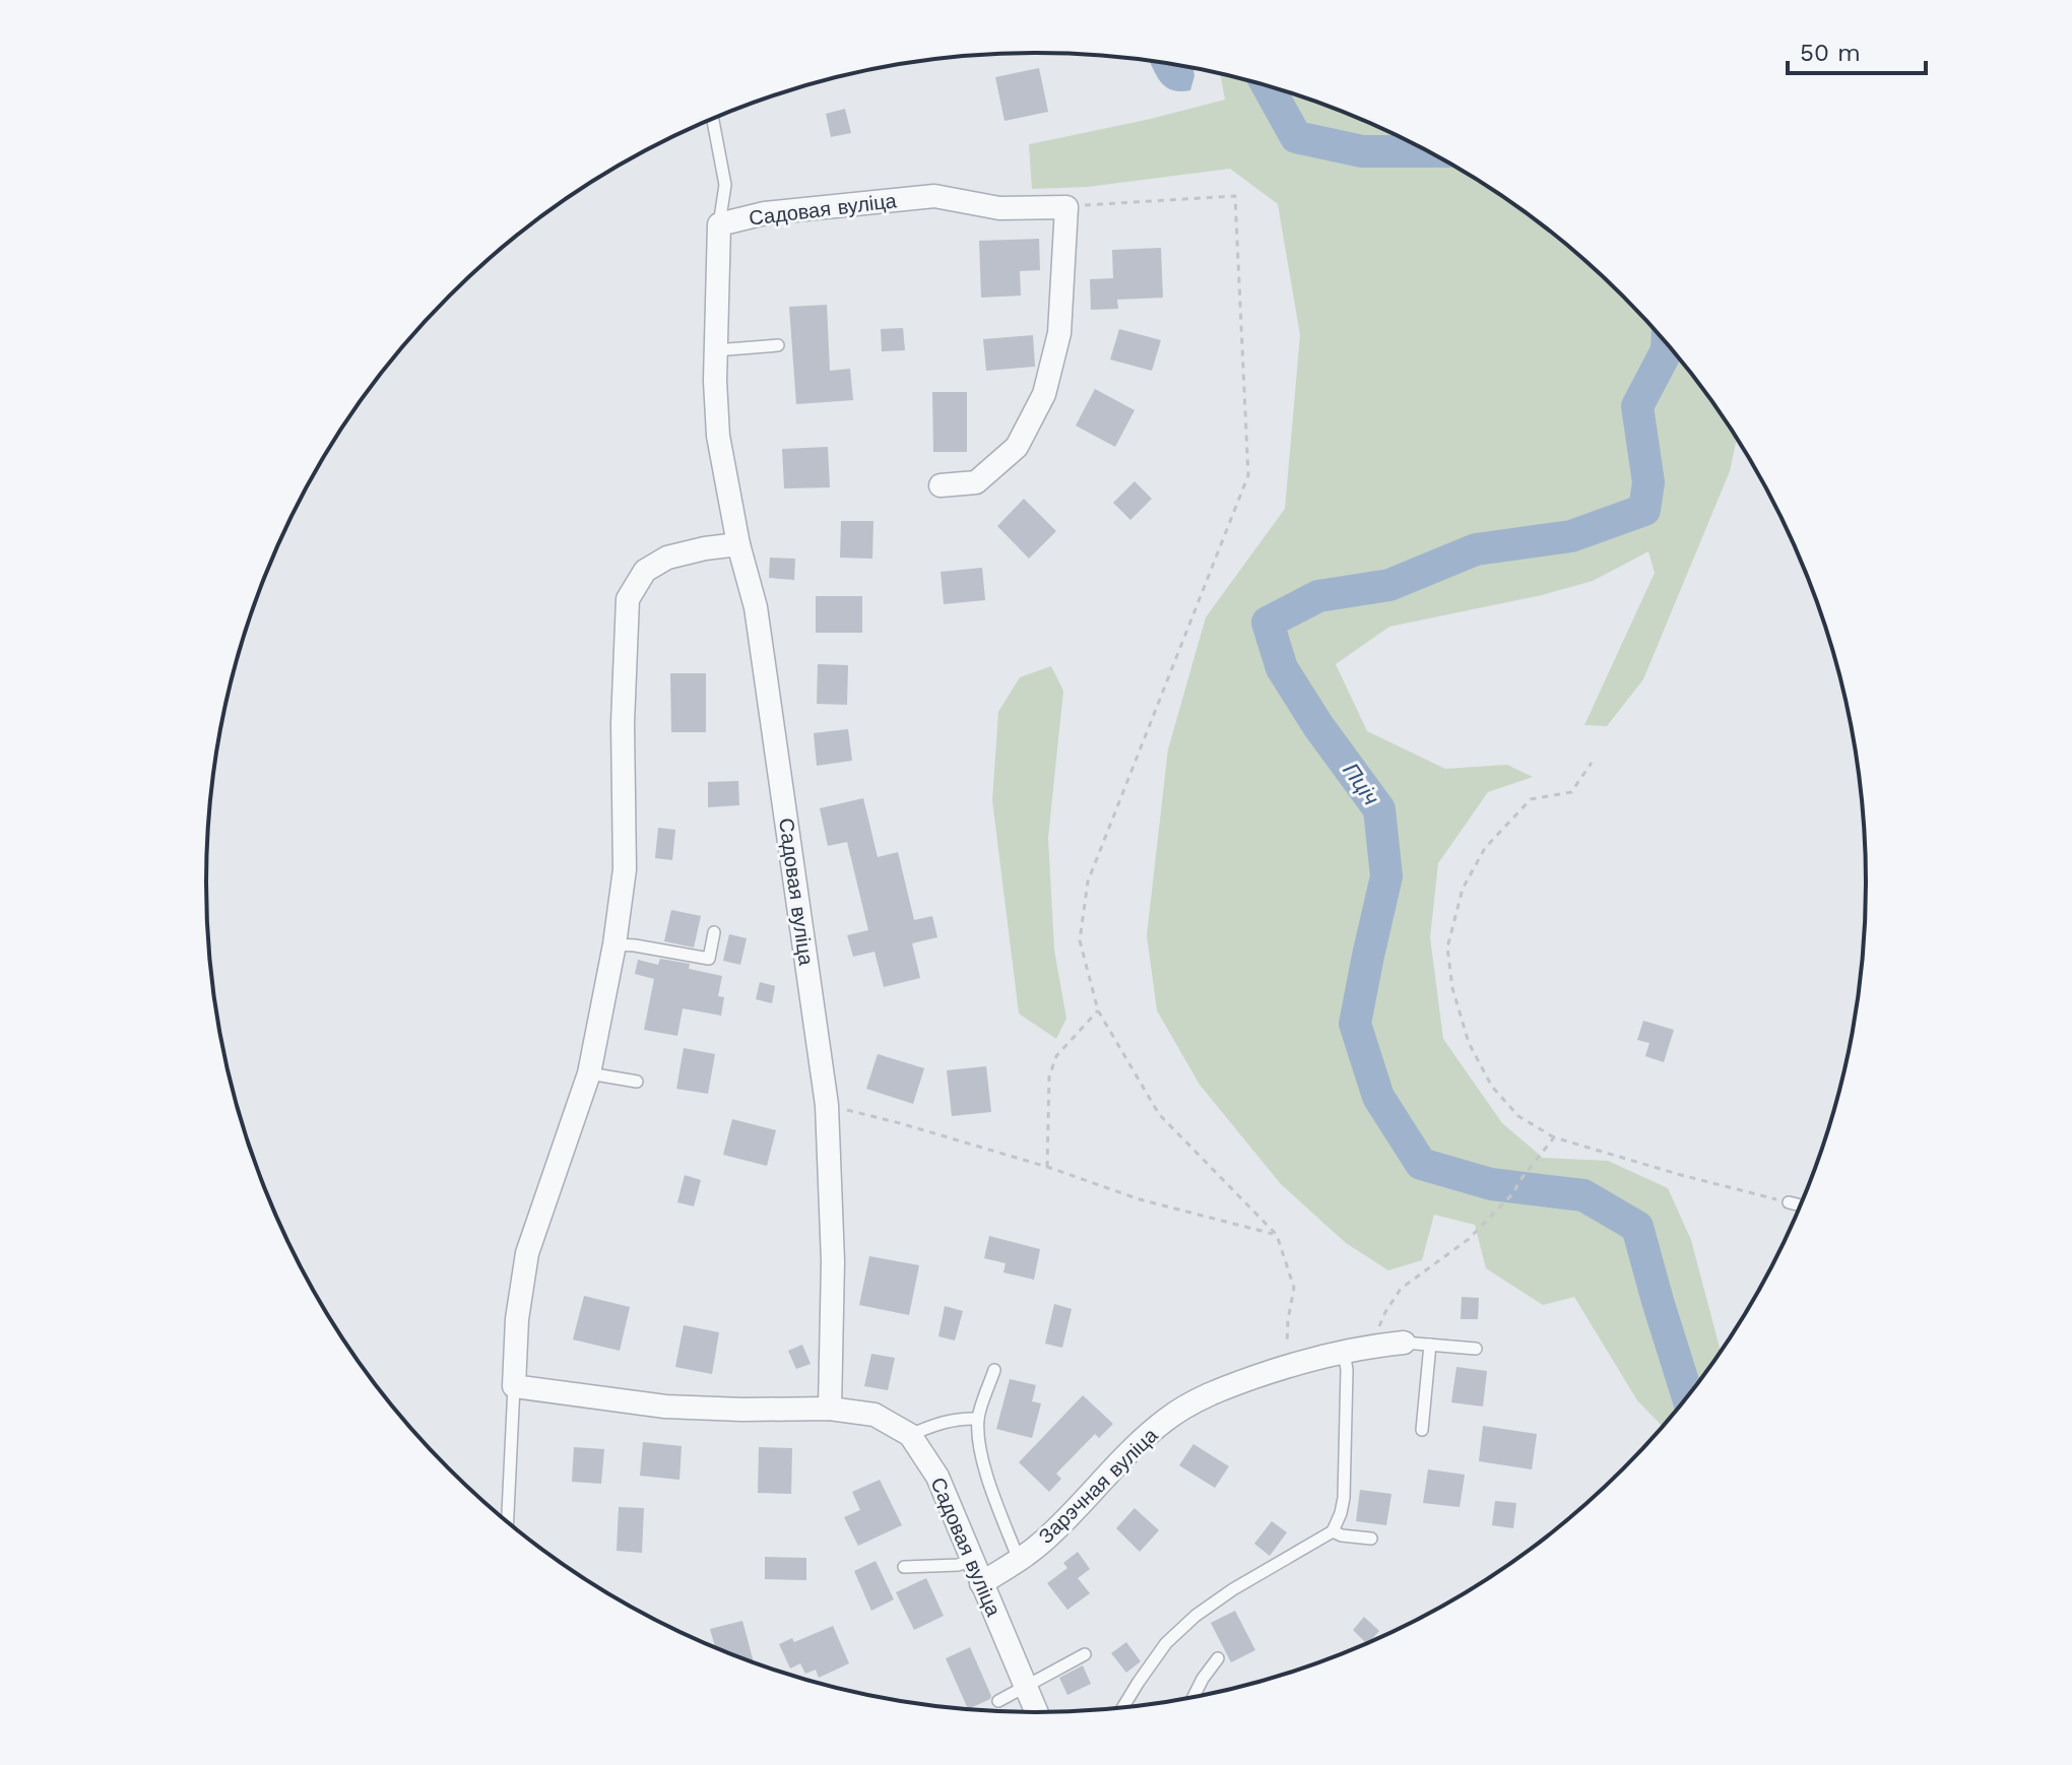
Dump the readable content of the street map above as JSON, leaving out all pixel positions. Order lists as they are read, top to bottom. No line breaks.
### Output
{"streets":{"street":["Садовая вуліца","Зарэчная вуліца"]},"crossings":[["Садовая вуліца","Зарэчная вуліца"]],"water":["Пціч"],"scale_bar":"50 m"}
